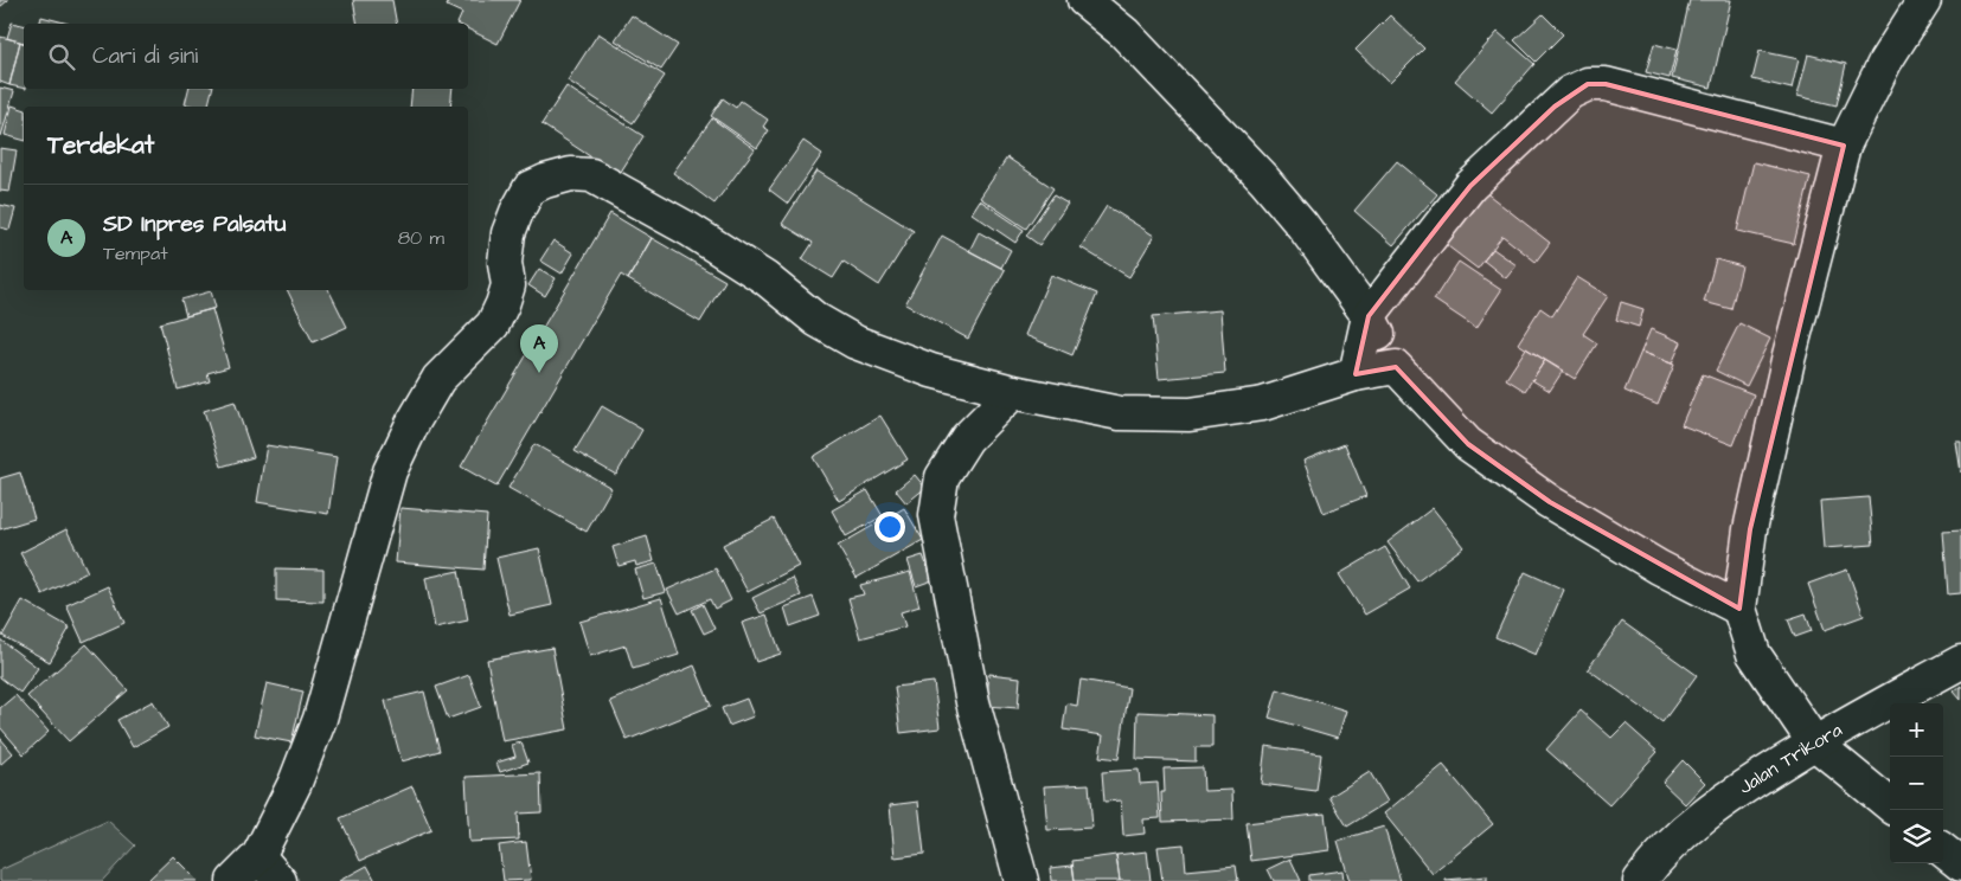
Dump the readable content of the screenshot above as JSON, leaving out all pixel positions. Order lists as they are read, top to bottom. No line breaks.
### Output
{"streets":{"street":["Jalan Trikora"]},"page":{"search":"Cari di sini","heading":"Terdekat","list":[{"mark":"A","name":"SD Inpres Palsatu","note":"Tempat","value":"80 m"}],"pins":"A","map_buttons":["+","−"]}}
